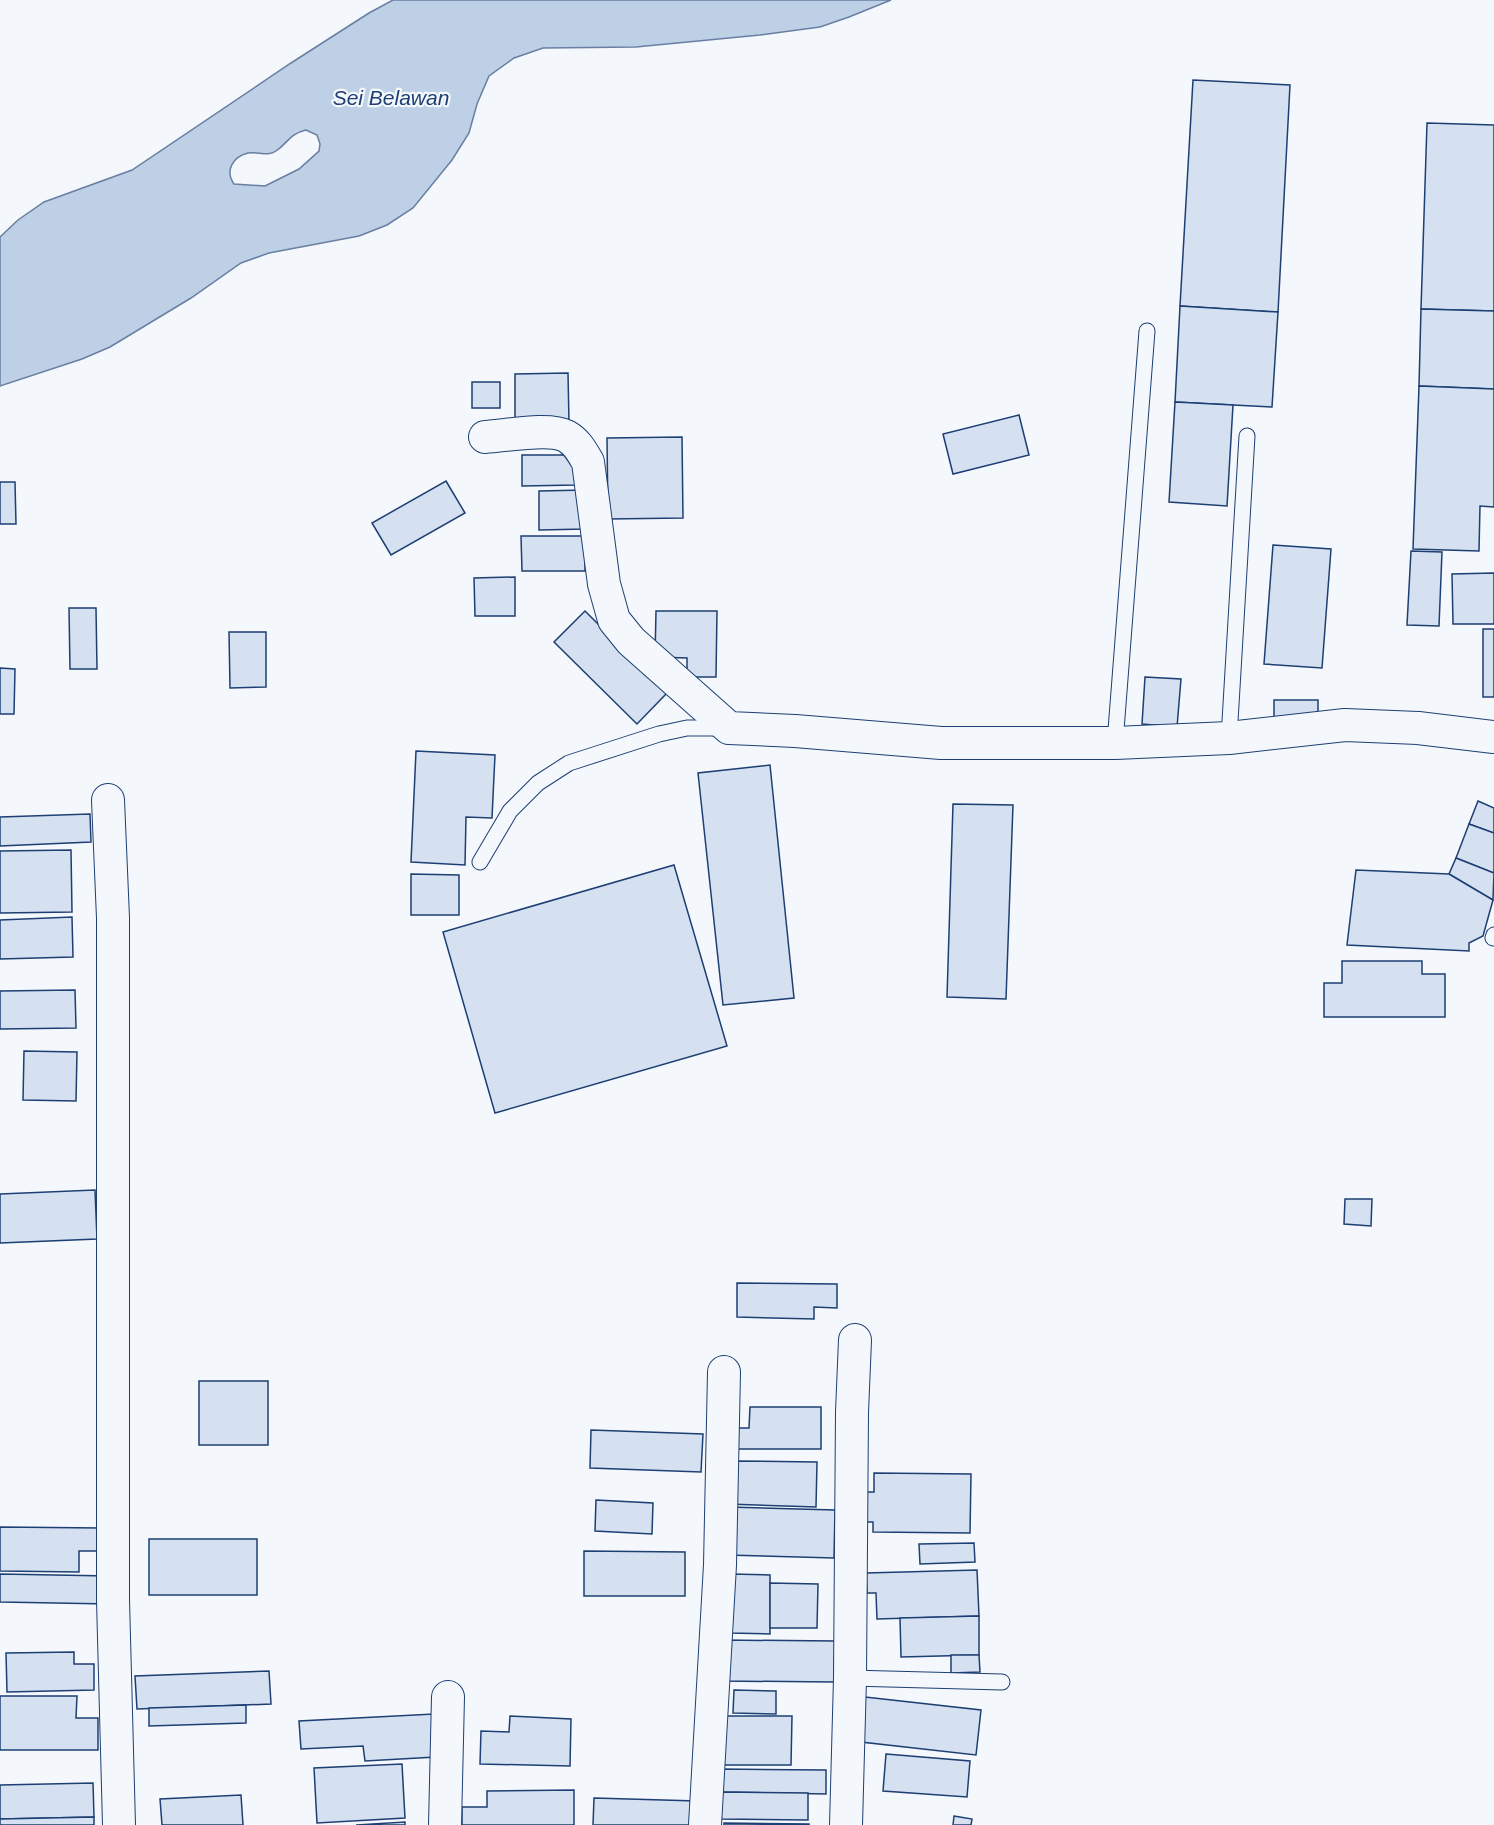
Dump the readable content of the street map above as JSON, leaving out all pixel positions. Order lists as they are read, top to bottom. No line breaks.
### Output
{"water":["Sei Belawan"]}
